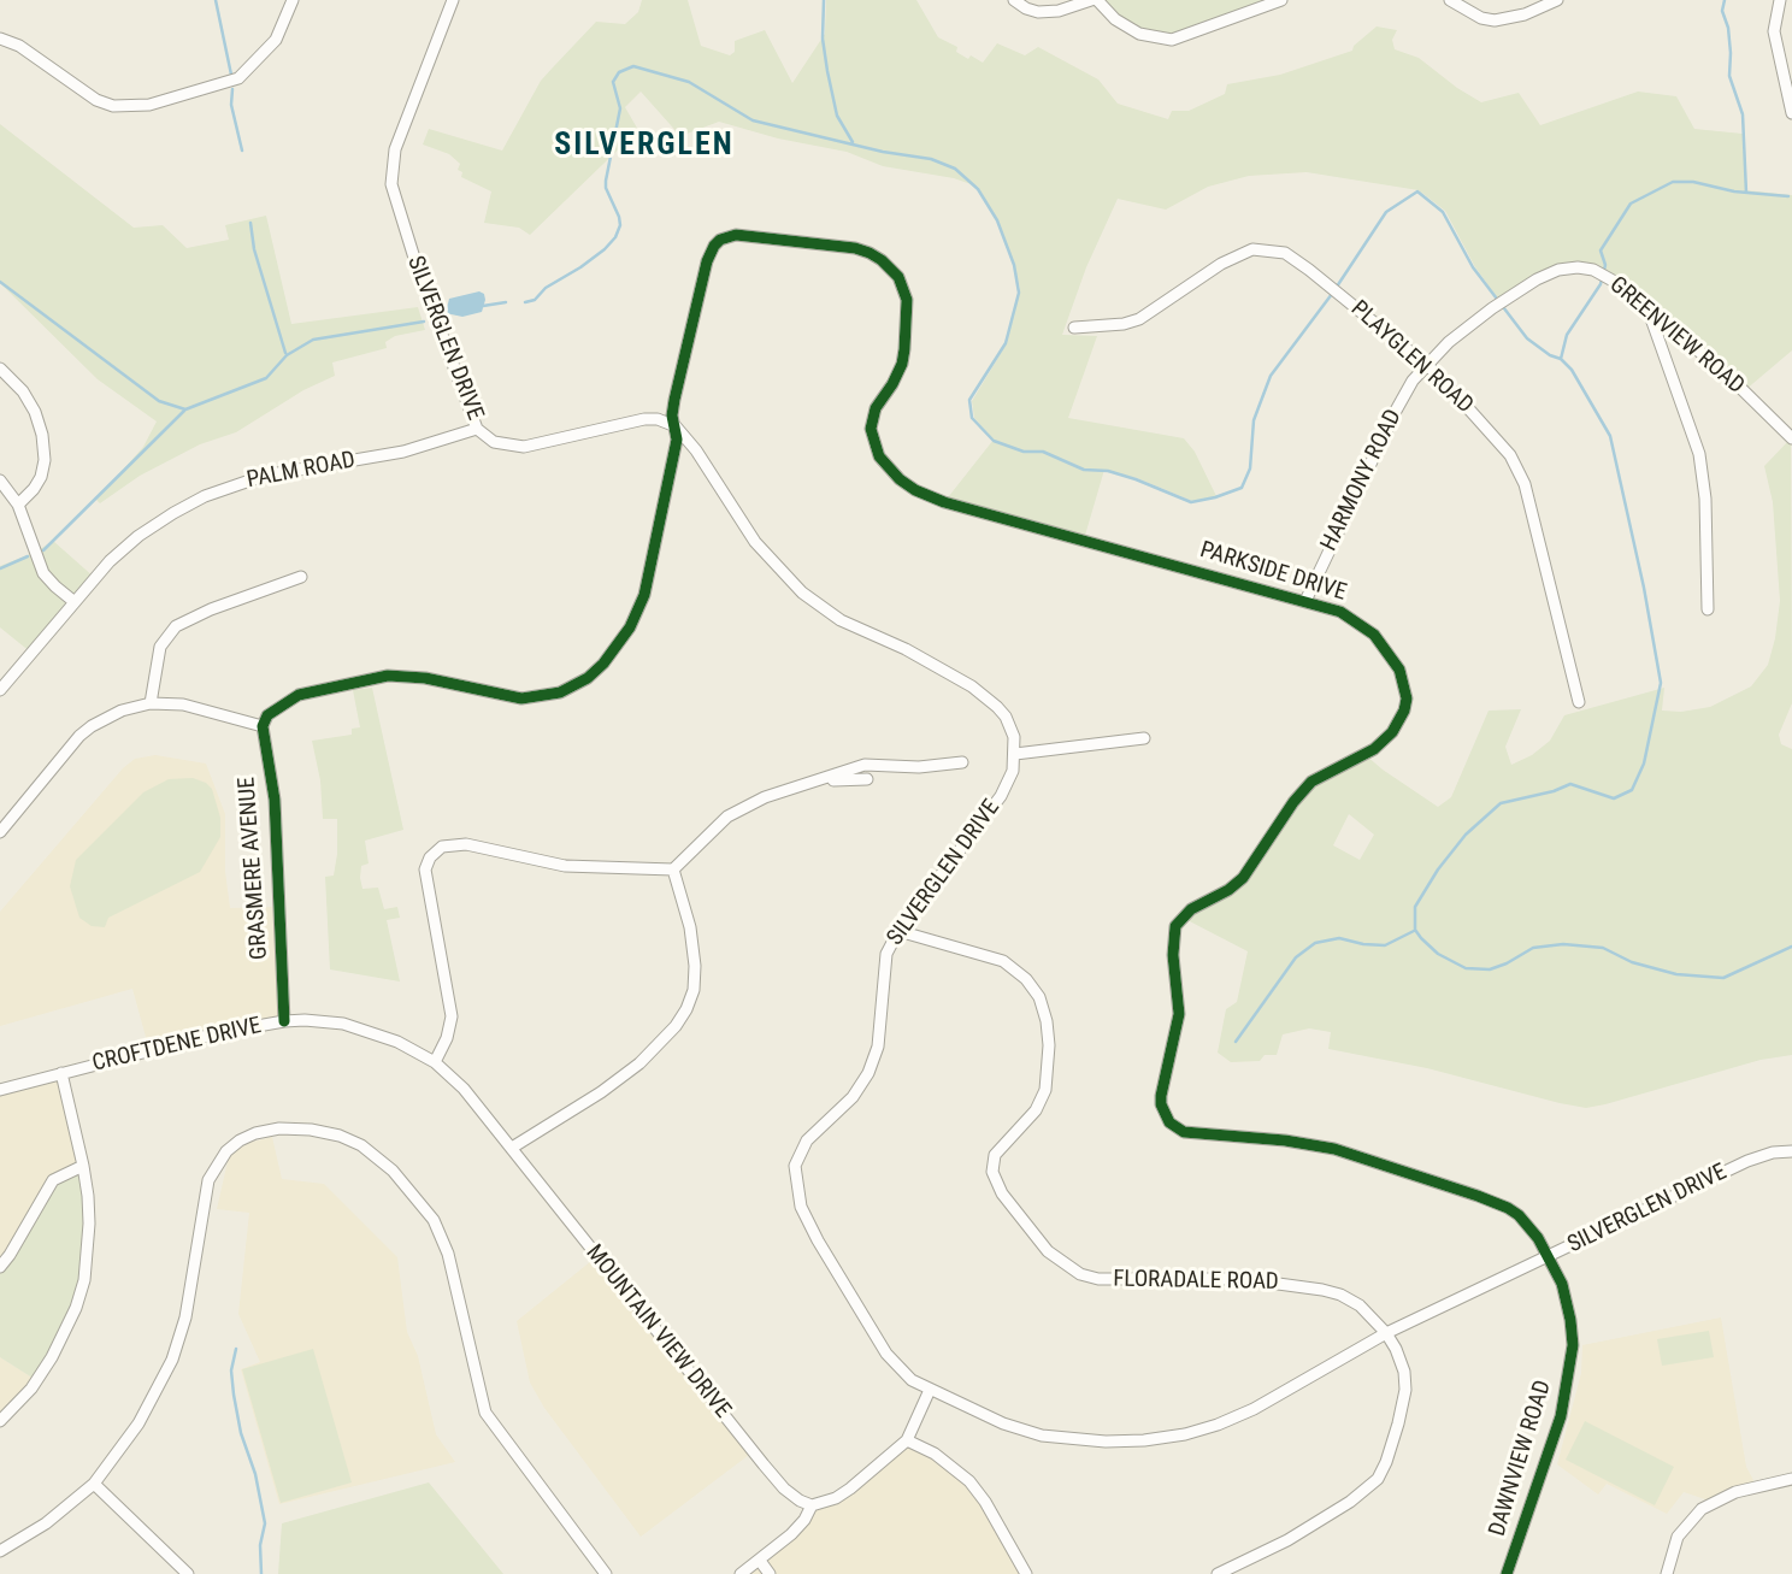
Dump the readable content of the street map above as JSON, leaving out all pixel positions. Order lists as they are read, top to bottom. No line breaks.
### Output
{"streets":{"street":["GREENVIEW ROAD","SILVERGLEN DRIVE","PLAYGLEN ROAD","PALM ROAD","HARMONY ROAD","PARKSIDE DRIVE","GRASMERE AVENUE","CROFTDENE DRIVE","FLORADALE ROAD","MOUNTAIN VIEW DRIVE","DAWNVIEW ROAD"]},"crossings":[["GREENVIEW ROAD","PLAYGLEN ROAD"],["GREENVIEW ROAD","HARMONY ROAD"],["SILVERGLEN DRIVE","PALM ROAD"],["SILVERGLEN DRIVE","PARKSIDE DRIVE"],["SILVERGLEN DRIVE","FLORADALE ROAD"],["SILVERGLEN DRIVE","DAWNVIEW ROAD"],["PLAYGLEN ROAD","HARMONY ROAD"],["HARMONY ROAD","PARKSIDE DRIVE"],["PARKSIDE DRIVE","DAWNVIEW ROAD"],["GRASMERE AVENUE","CROFTDENE DRIVE"],["CROFTDENE DRIVE","MOUNTAIN VIEW DRIVE"]],"districts":["SILVERGLEN"]}
